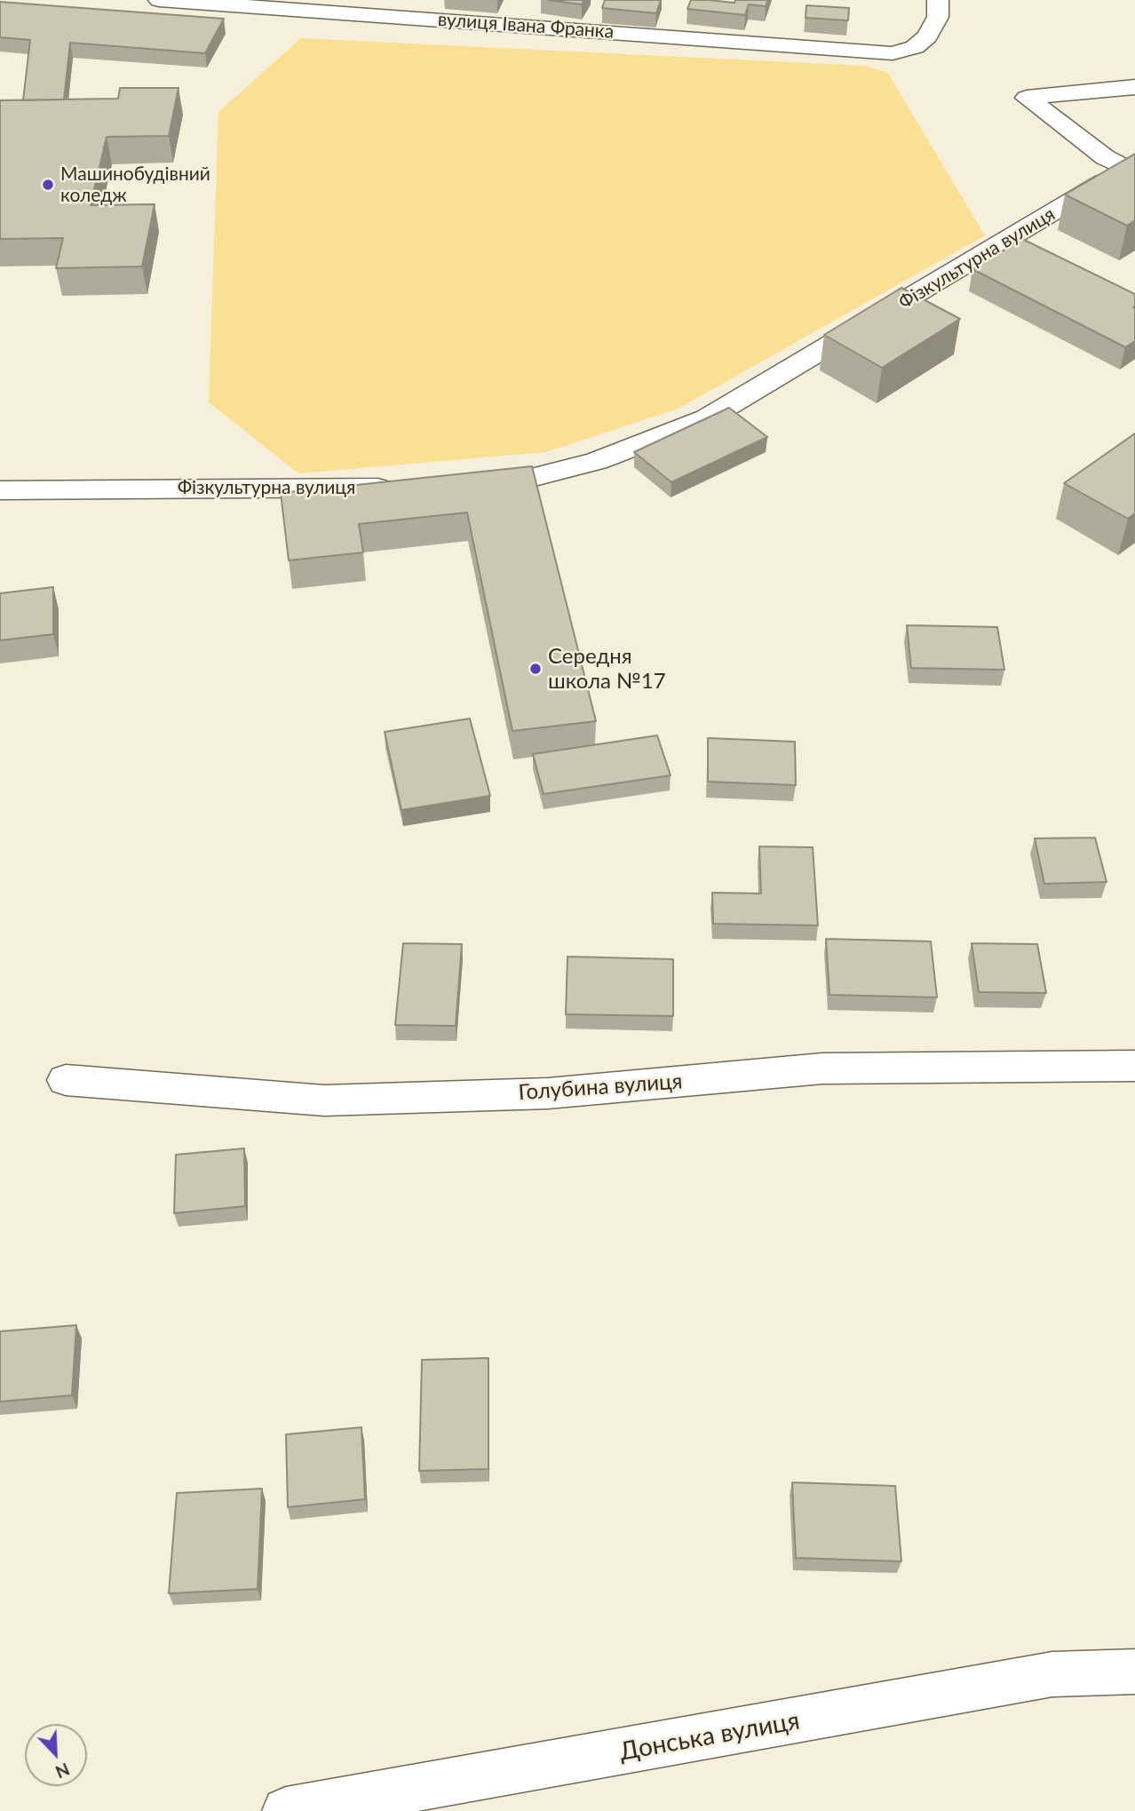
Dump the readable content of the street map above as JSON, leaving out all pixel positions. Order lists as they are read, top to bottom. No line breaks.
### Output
{"streets":{"street":["вулиця Івана Франка","Фізкультурна вулиця","Голубина вулиця","Донська вулиця"]},"places":["Машинобудівний коледж","Середня школа №17"],"north":"bottom right"}
